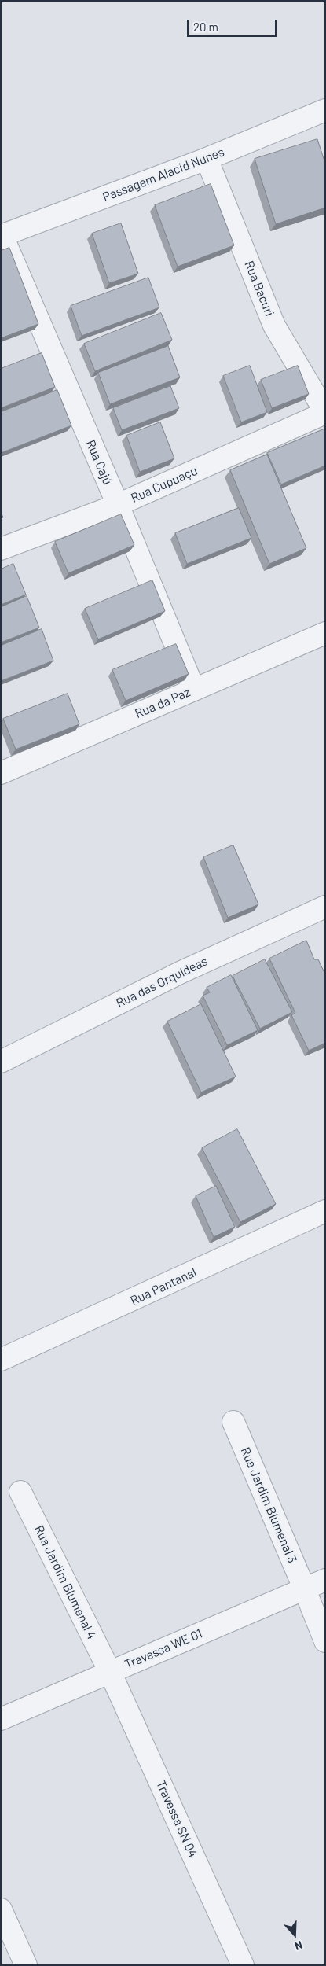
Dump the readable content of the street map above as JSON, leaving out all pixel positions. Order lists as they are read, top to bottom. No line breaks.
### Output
{"streets":{"street":["Passagem Alacid Nunes","Rua Bacuri","Rua Cajú","Rua Cupuaçu","Rua da Paz","Rua das Orquídeas","Rua Pantanal","Rua Jardim Blumenal 3","Rua Jardim Blumenal 4","Travessa WE 01","Travessa SN 04"]},"crossings":[["Passagem Alacid Nunes","Rua Bacuri"],["Passagem Alacid Nunes","Rua Cajú"],["Rua Bacuri","Rua Cupuaçu"],["Rua Cajú","Rua Cupuaçu"],["Rua Cajú","Rua da Paz"],["Rua Jardim Blumenal 3","Travessa WE 01"],["Rua Jardim Blumenal 4","Travessa WE 01"],["Rua Jardim Blumenal 4","Travessa SN 04"],["Travessa WE 01","Travessa SN 04"]],"scale_bar":"20 m","north":"bottom"}
